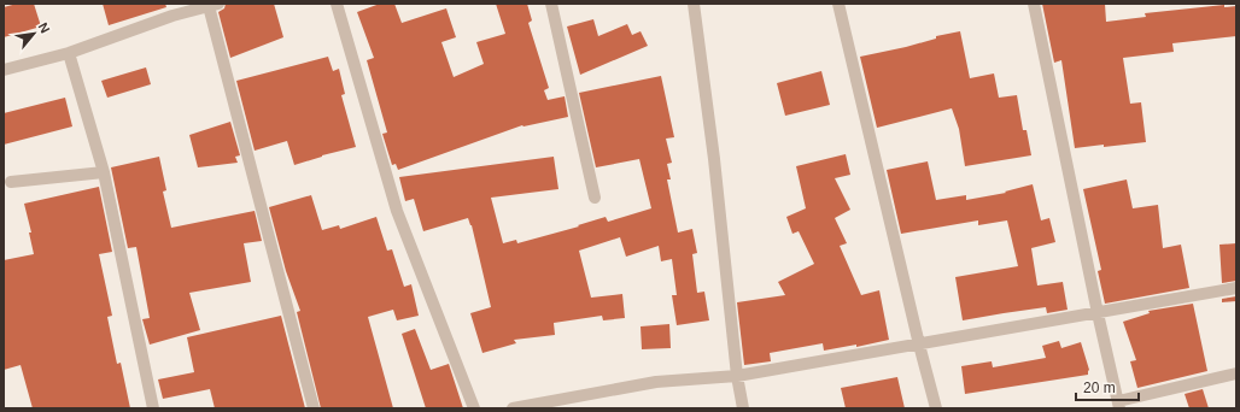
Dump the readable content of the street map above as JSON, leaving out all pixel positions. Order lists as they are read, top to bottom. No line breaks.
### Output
{"scale_bar":"20 m","north":"top right"}
